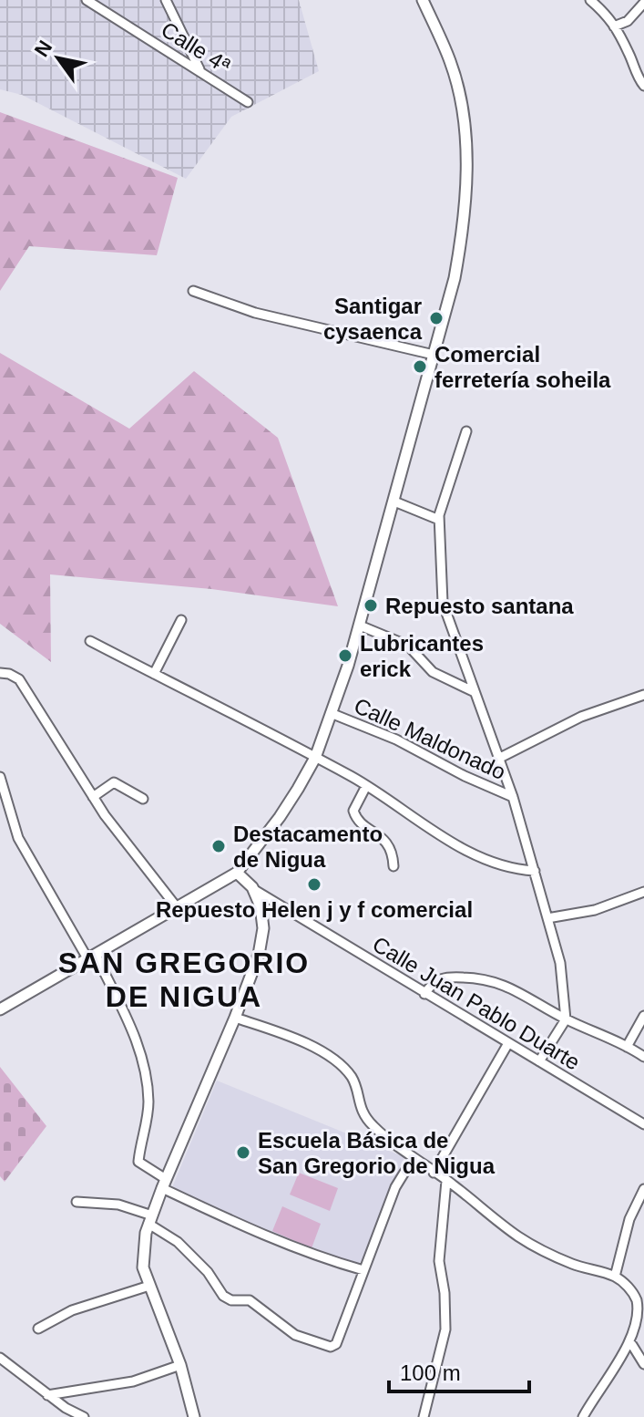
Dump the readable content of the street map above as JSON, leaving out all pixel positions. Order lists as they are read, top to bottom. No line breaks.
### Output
{"streets":{"street":["Calle 4ª","Calle Maldonado","Calle Juan Pablo Duarte"]},"districts":["SAN GREGORIO DE NIGUA"],"places":["Santigar cysaenca","Comercial ferretería soheila","Repuesto santana","Lubricantes erick","Destacamento de Nigua","Repuesto Helen j y f comercial","Escuela Básica de San Gregorio de Nigua"],"scale_bar":"100 m","north":"top left"}
